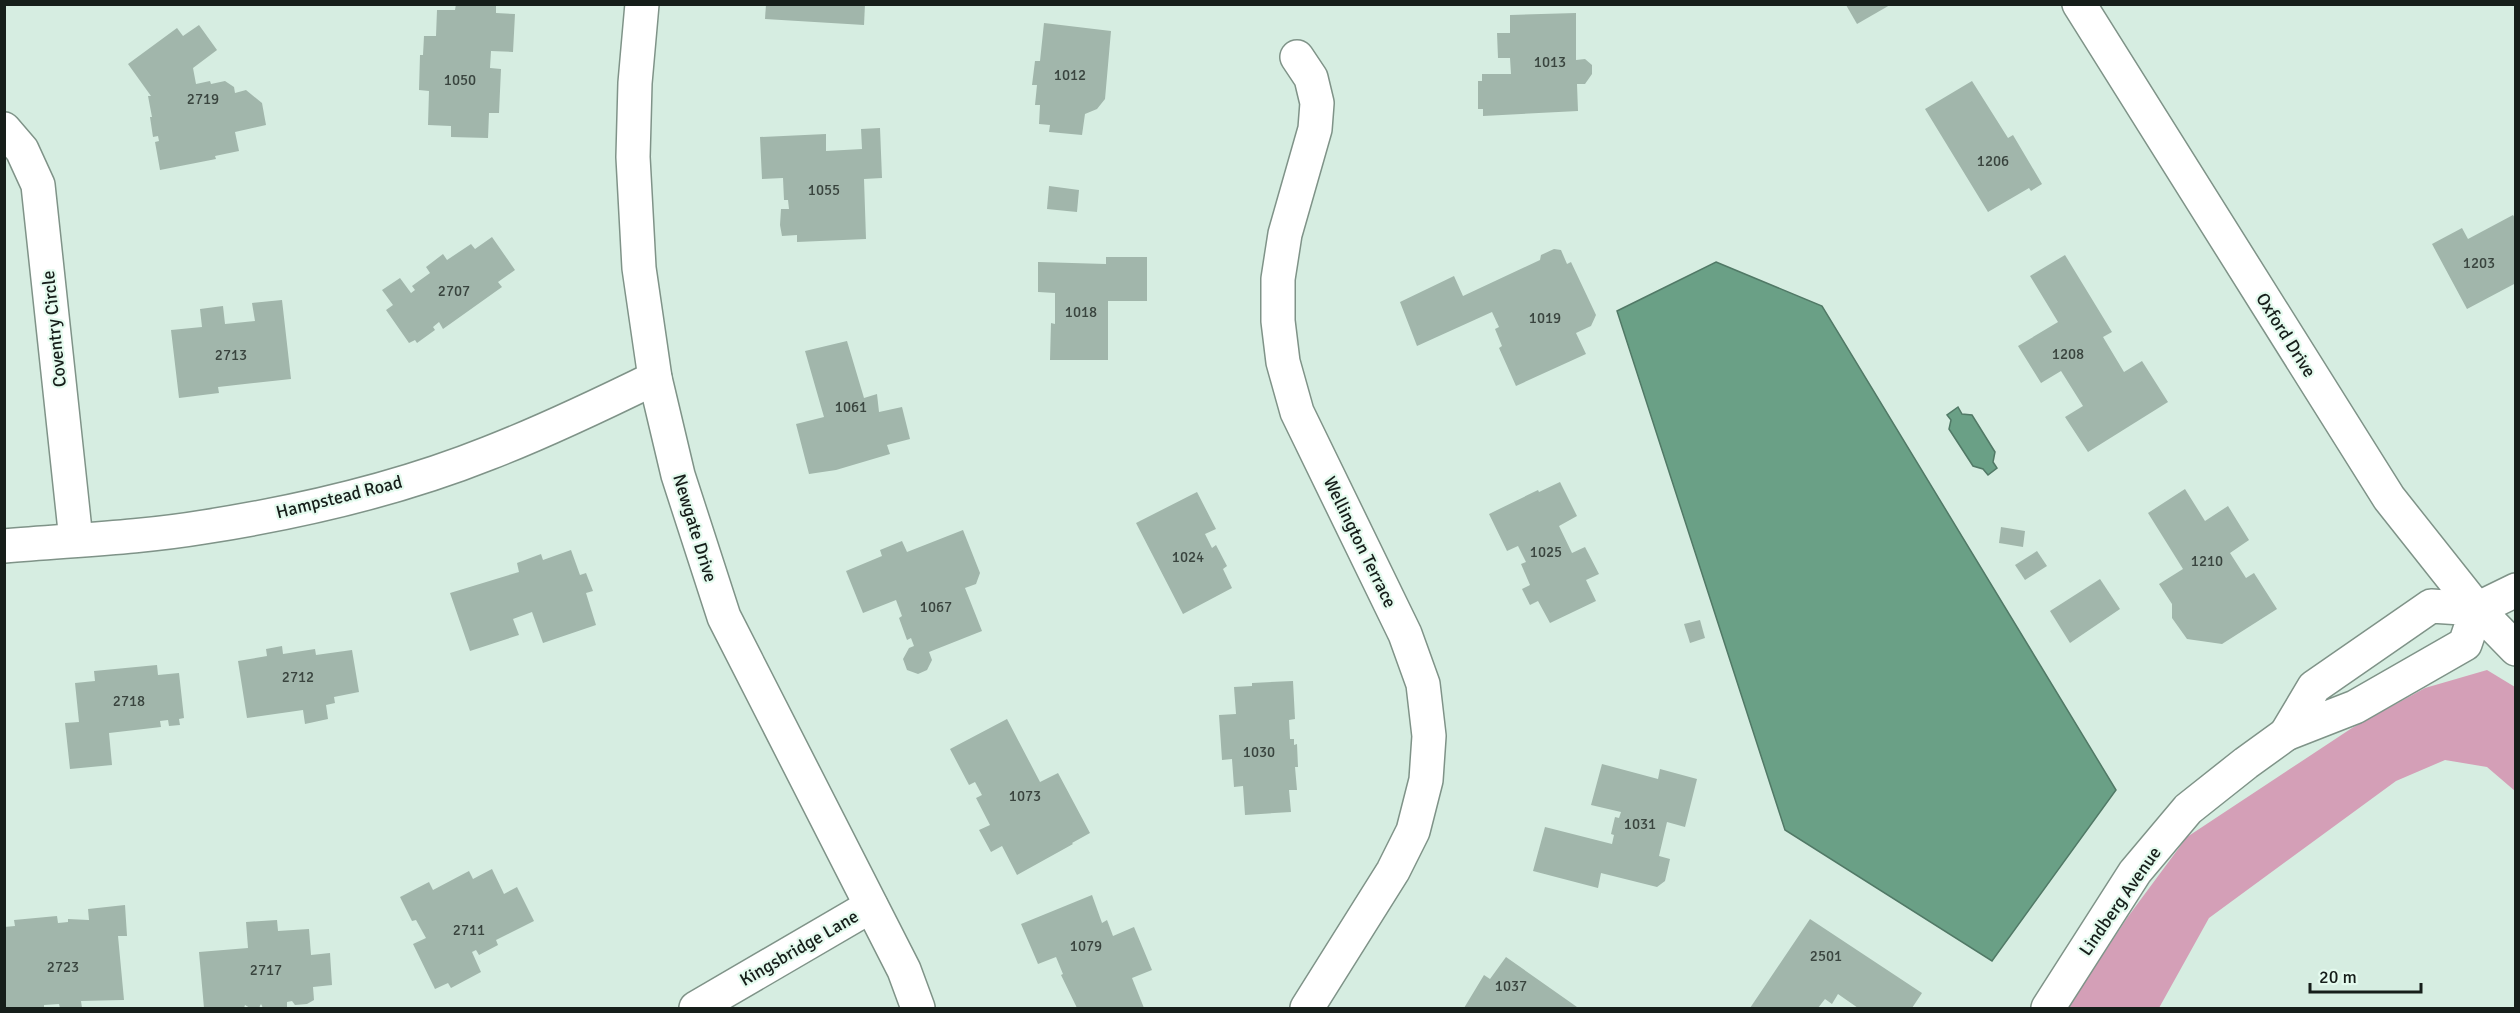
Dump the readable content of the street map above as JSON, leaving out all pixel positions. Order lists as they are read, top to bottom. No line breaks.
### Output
{"streets":{"street":["Coventry Circle","Oxford Drive","Hampstead Road","Newgate Drive","Wellington Terrace","Lindberg Avenue","Kingsbridge Lane"]},"crossings":[["Coventry Circle","Hampstead Road"],["Oxford Drive","Lindberg Avenue"],["Hampstead Road","Newgate Drive"],["Newgate Drive","Kingsbridge Lane"]],"house_numbers":["1013","1012","1050","2719","1206","1055","1203","2707","1018","1019","1208","2713","1061","1025","1024","1210","1067","2712","2718","1030","1073","1031","2711","1079","2501","2723","2717","1037"],"scale_bar":"20 m"}
